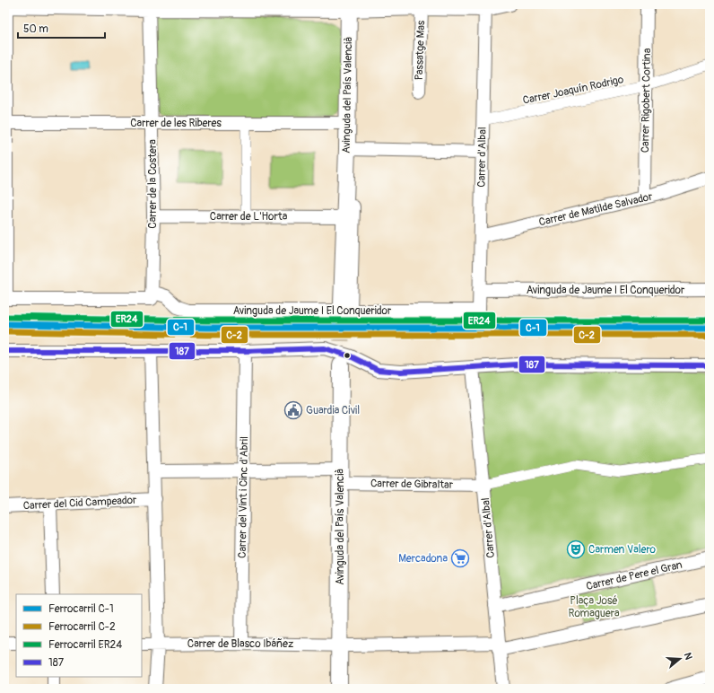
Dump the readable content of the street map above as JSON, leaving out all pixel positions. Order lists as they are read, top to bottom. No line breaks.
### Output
{"streets":{"street":["Passatge Mas","Carrer Joaquín Rodrigo","Avinguda del País Valencià","Carrer Rigobert Cortina","Carrer de les Riberes","Carrer d'Albal","Carrer de la Costera","Carrer de Matilde Salvador","Carrer de L'Horta","Avinguda de Jaume I El Conqueridor","Carrer de Gibraltar","Carrer del Vint i Cinc d'Abril","Carrer del Cid Campeador","Carrer de Pere el Gran","Carrer de Blasco Ibáñez"]},"crossings":[["Carrer Joaquín Rodrigo","Carrer Rigobert Cortina"],["Carrer Joaquín Rodrigo","Carrer d'Albal"],["Avinguda del País Valencià","Carrer de les Riberes"],["Avinguda del País Valencià","Carrer de L'Horta"],["Avinguda del País Valencià","Avinguda de Jaume I El Conqueridor"],["Avinguda del País Valencià","Carrer de Gibraltar"],["Avinguda del País Valencià","Carrer de Blasco Ibáñez"],["Carrer Rigobert Cortina","Carrer de Matilde Salvador"],["Carrer de les Riberes","Carrer de la Costera"],["Carrer d'Albal","Carrer de Matilde Salvador"],["Carrer d'Albal","Avinguda de Jaume I El Conqueridor"],["Carrer d'Albal","Carrer de Gibraltar"],["Carrer d'Albal","Carrer de Pere el Gran"],["Carrer d'Albal","Carrer de Blasco Ibáñez"],["Carrer de la Costera","Carrer de L'Horta"],["Carrer de la Costera","Avinguda de Jaume I El Conqueridor"],["Carrer de Gibraltar","Carrer del Vint i Cinc d'Abril"],["Carrer del Vint i Cinc d'Abril","Carrer de Blasco Ibáñez"]],"parks":["Plaça José Romaguera"],"places":{"public building":["Guardia Civil"],"theatre":["Carmen Valero"],"supermarket":["Mercadona"]},"lines":["rail line ER24","rail line C-1","rail line C-2","transit line 187"],"legend":["Ferrocarril C-1","Ferrocarril C-2","Ferrocarril ER24","187"],"scale_bar":"50 m","north":"right"}
